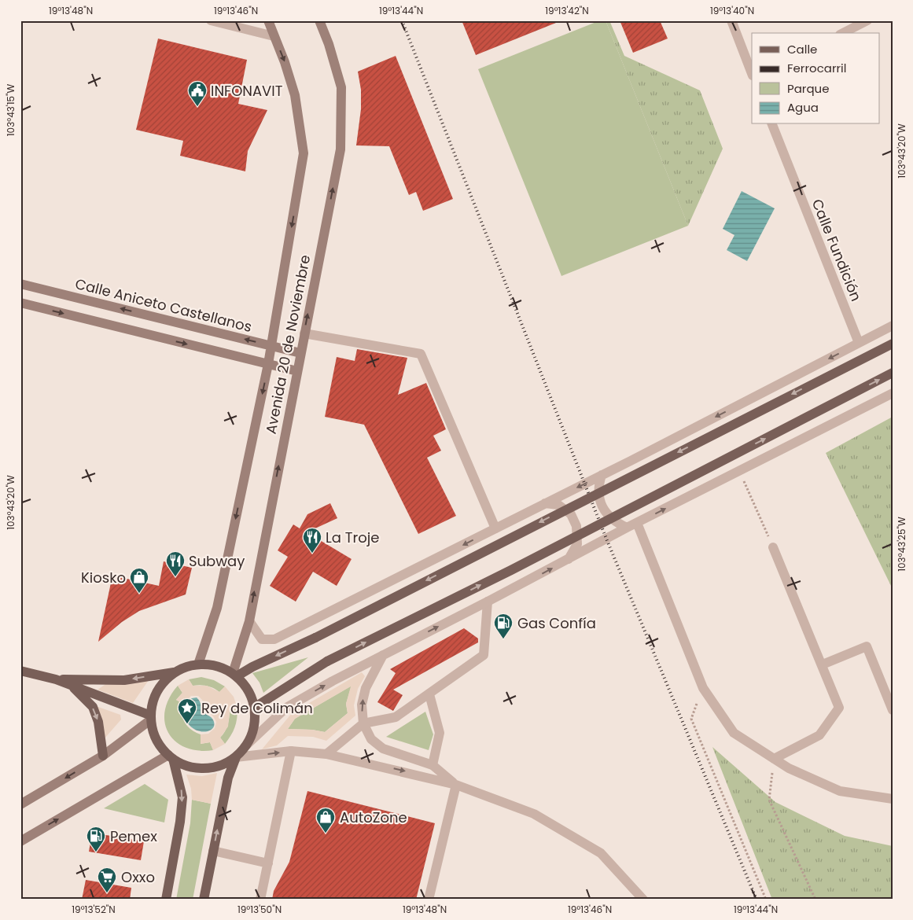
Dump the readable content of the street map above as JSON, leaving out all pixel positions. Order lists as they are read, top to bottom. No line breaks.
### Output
{"streets":{"main road":["Calle Aniceto Castellanos","Avenida 20 de Noviembre"],"street":["Calle Fundición"]},"crossings":[["Calle Aniceto Castellanos","Avenida 20 de Noviembre"]],"places":{"public building":["INFONAVIT"],"restaurant":["La Troje","Subway"],"shop":["Kiosko","AutoZone"],"fuel station":["Gas Confía","Pemex"],"place":["Rey de Colimán"],"supermarket":["Oxxo"]},"legend":["Calle","Ferrocarril","Parque","Agua"],"coordinates":["19°13'48\"N","19°13'46\"N","19°13'44\"N","19°13'42\"N","19°13'40\"N","103°43'15\"W","103°43'20\"W","103°43'25\"W","19°13'52\"N","19°13'50\"N"]}
